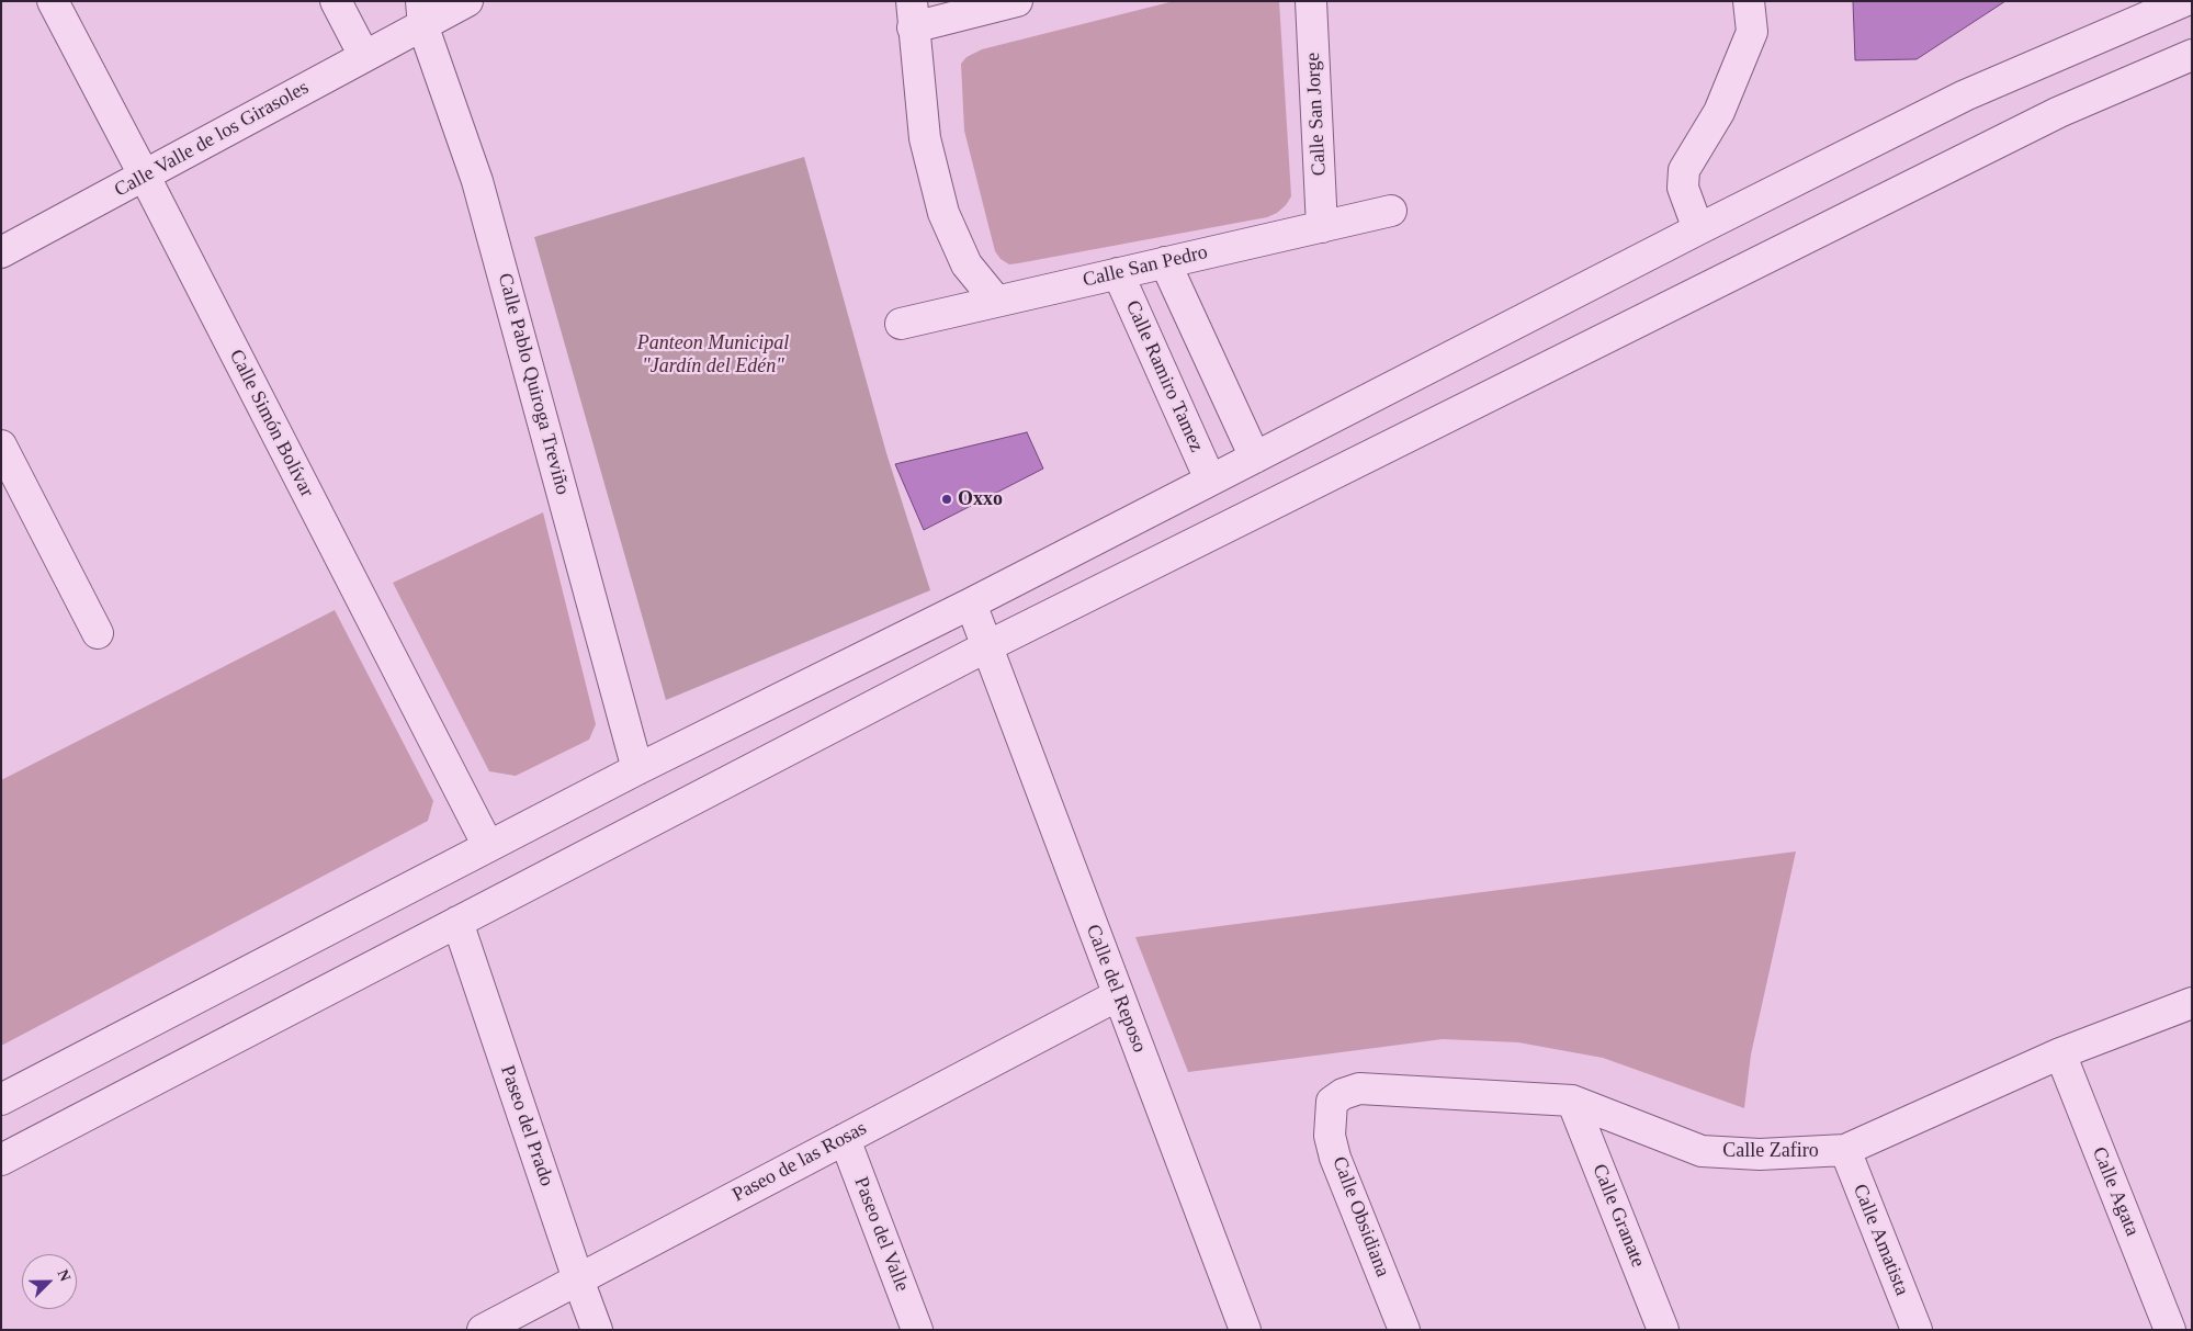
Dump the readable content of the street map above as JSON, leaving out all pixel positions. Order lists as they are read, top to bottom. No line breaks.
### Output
{"streets":{"street":["Calle San Jorge","Calle Valle de los Girasoles","Calle San Pedro","Calle Ramiro Tamez","Calle Pablo Quiroga Treviño","Calle Simón Bolívar","Calle del Reposo","Paseo del Prado","Calle Zafiro","Paseo de las Rosas","Calle Agata","Calle Granate","Calle Obsidiana","Paseo del Valle","Calle Amatista"]},"crossings":[["Calle San Jorge","Calle San Pedro"],["Calle Valle de los Girasoles","Calle Pablo Quiroga Treviño"],["Calle Valle de los Girasoles","Calle Simón Bolívar"],["Calle San Pedro","Calle Ramiro Tamez"],["Calle del Reposo","Paseo de las Rosas"],["Paseo del Prado","Paseo de las Rosas"],["Calle Zafiro","Calle Agata"],["Calle Zafiro","Calle Granate"],["Calle Zafiro","Calle Obsidiana"],["Calle Zafiro","Calle Amatista"],["Paseo de las Rosas","Paseo del Valle"]],"parks":["Panteon Municipal \"Jardín del Edén\""],"places":["Oxxo"],"north":"top right"}
